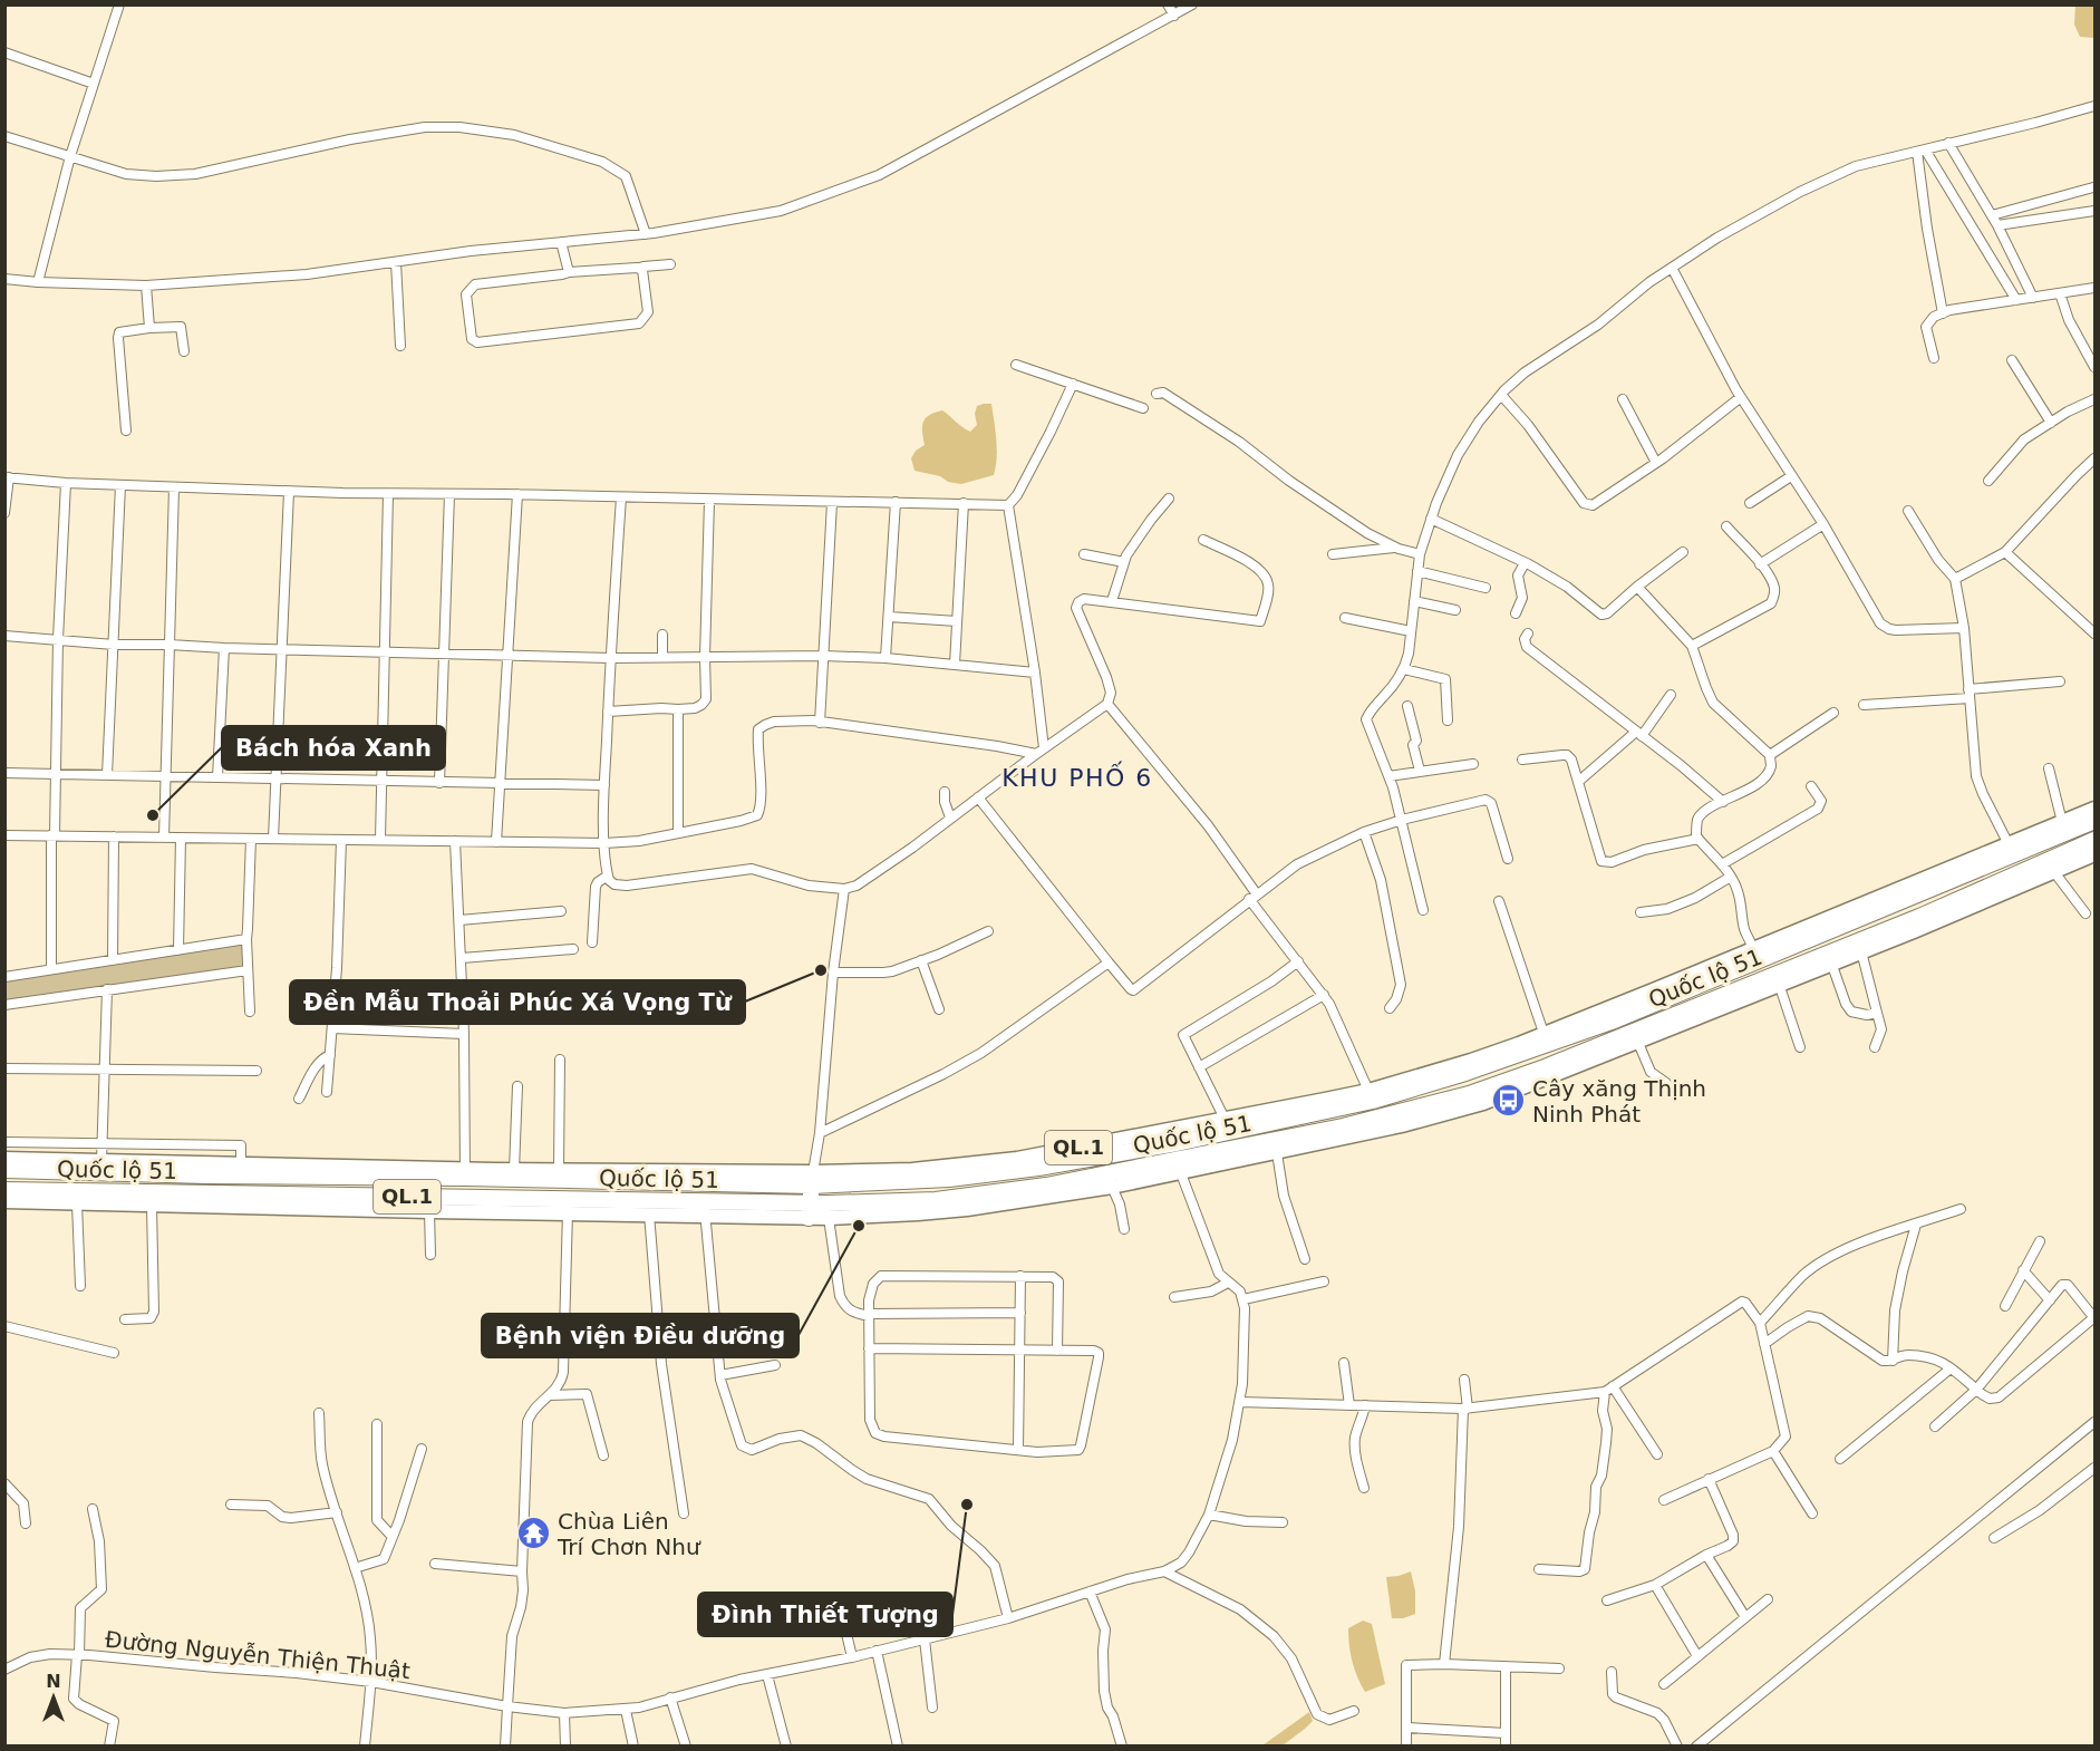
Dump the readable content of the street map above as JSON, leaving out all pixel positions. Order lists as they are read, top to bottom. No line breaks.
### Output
{"streets":{"highway":["Quốc lộ 51","QL.1"],"street":["Đường Nguyễn Thiện Thuật"]},"districts":["KHU PHỐ 6"],"places":{"other":["Bách hóa Xanh","Đền Mẫu Thoải Phúc Xá Vọng Từ","Bệnh viện Điều dưỡng","Đình Thiết Tượng"],"bus stop":["Cây xăng Thịnh Ninh Phát"],"temple":["Chùa Liên Trí Chơn Như"]},"north":"top"}
